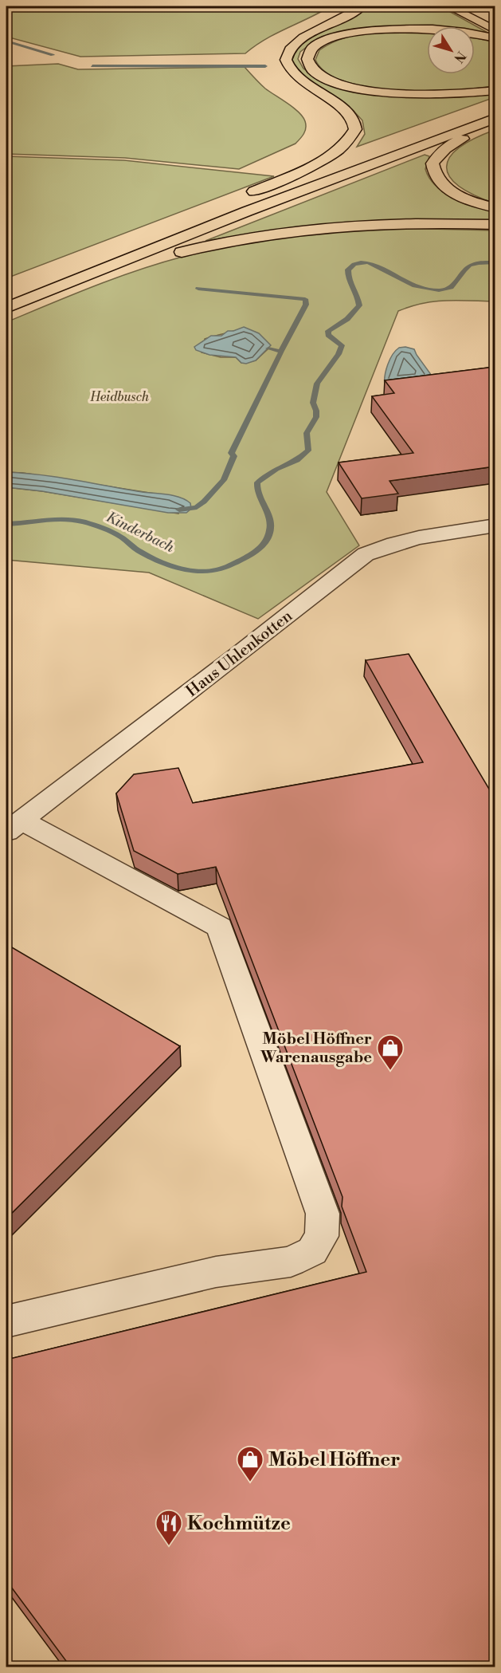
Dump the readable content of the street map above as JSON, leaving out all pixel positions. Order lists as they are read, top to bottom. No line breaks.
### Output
{"streets":{"street":["Haus Uhlenkotten"]},"water":["Kinderbach"],"parks":["Heidbusch"],"places":{"shop":["Möbel Höffner Warenausgabe","Möbel Höffner"],"restaurant":["Kochmütze"]},"north":"bottom right"}
